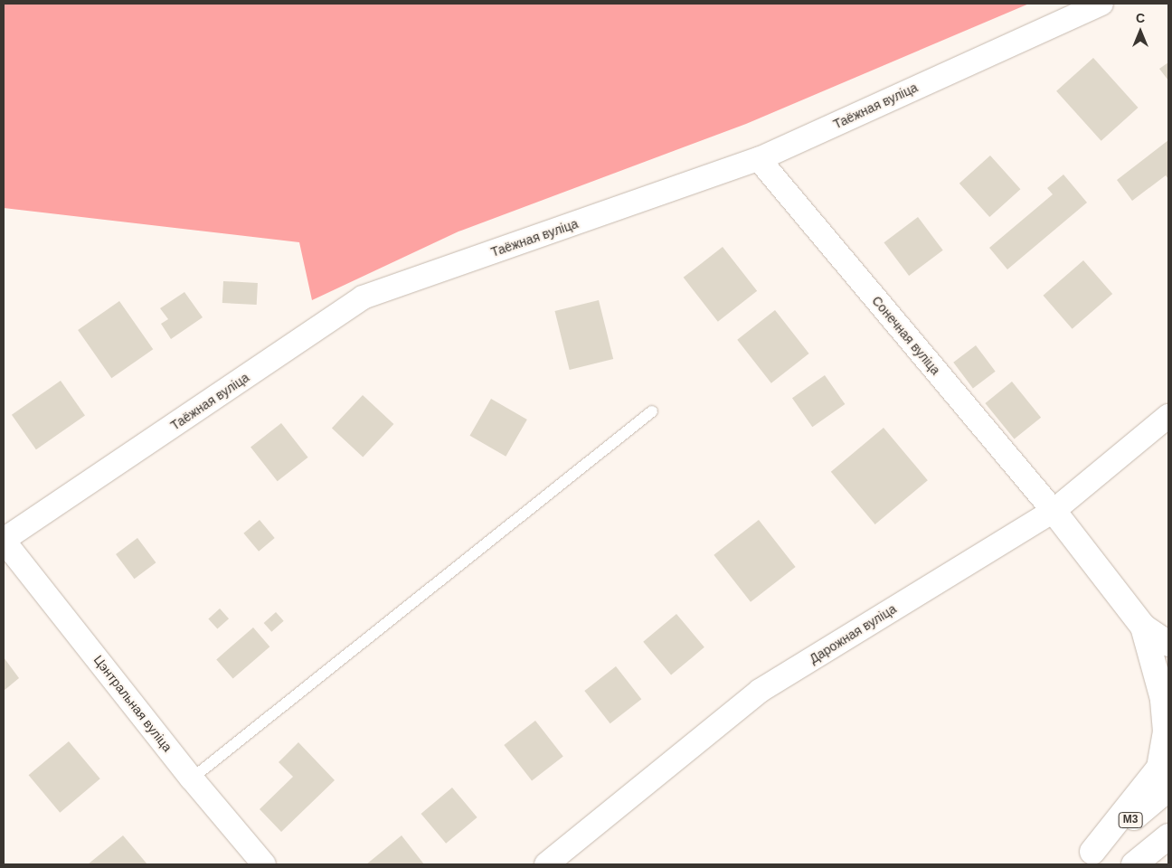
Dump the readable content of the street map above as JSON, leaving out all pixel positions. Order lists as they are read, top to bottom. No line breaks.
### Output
{"streets":{"highway":["М3"],"street":["Таёжная вуліца","Сонечная вуліца","Дарожная вуліца","Цэнтральная вуліца"]},"crossings":[["Таёжная вуліца","Сонечная вуліца"],["Таёжная вуліца","Цэнтральная вуліца"],["Сонечная вуліца","Дарожная вуліца"]],"north":"top"}
